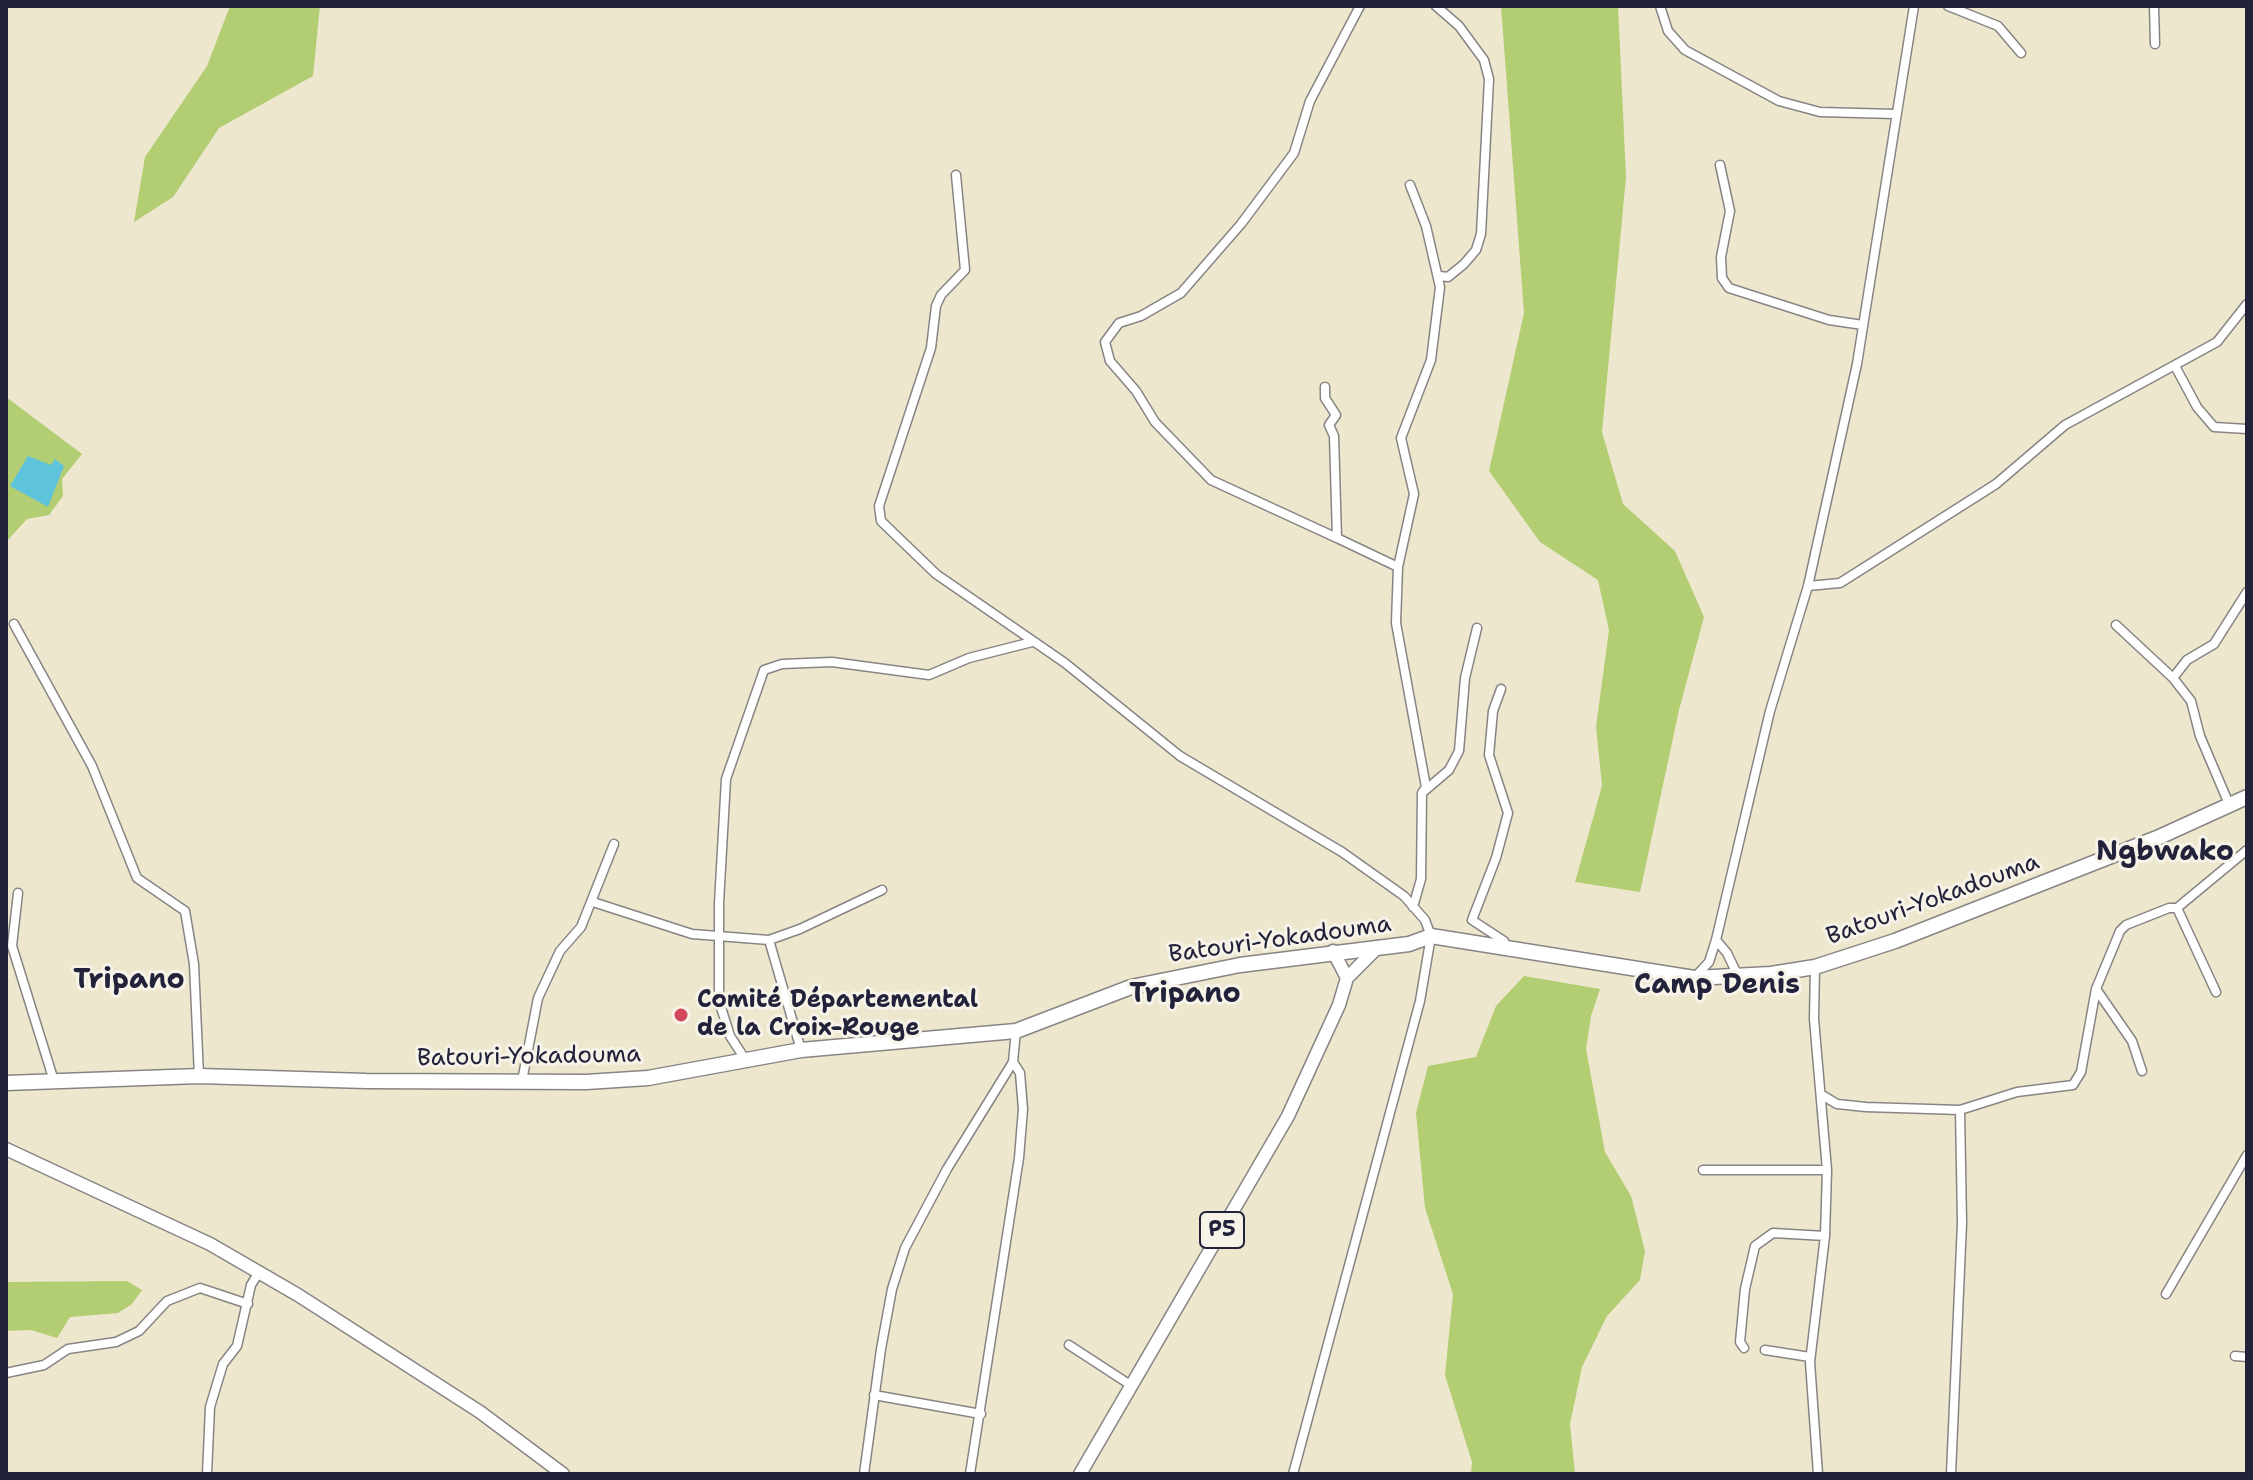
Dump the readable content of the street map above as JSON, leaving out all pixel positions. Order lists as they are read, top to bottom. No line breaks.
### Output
{"streets":{"highway":["Batouri-Yokadouma"],"street":["P5"]},"crossings":[["Batouri-Yokadouma","P5"]],"districts":["Ngbwako","Tripano","Camp Denis","Tripano"],"places":["Comité Départemental de la Croix-Rouge"]}
